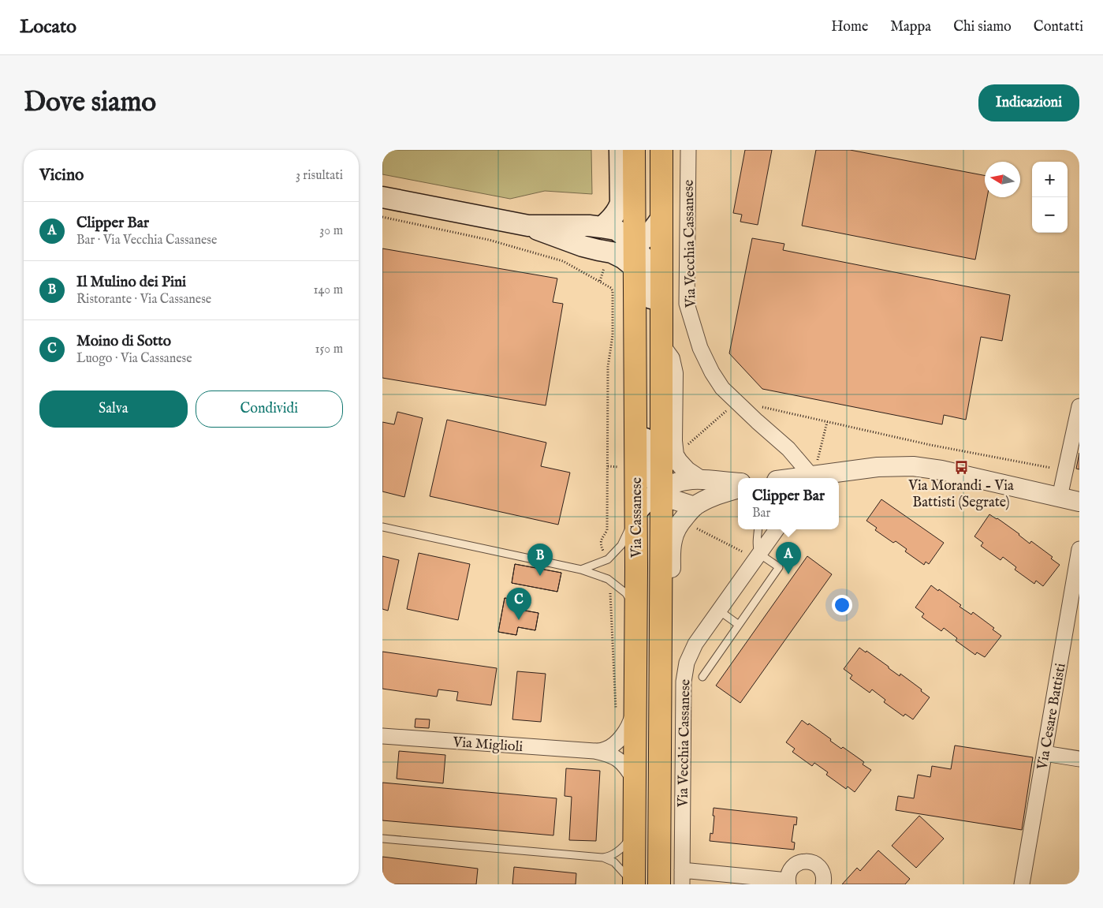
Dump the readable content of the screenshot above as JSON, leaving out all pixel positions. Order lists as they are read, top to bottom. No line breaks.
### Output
{"streets":{"main road":["Via Cassanese"],"street":["Via Vecchia Cassanese","Via Cesare Battisti","Via Miglioli"]},"places":{"bus stop":["Via Morandi - Via Battisti (Segrate)"]},"north":"left","page":{"header":"Locato","nav":["Home","Mappa","Chi siamo","Contatti"],"buttons":["Indicazioni",["Salva","Condividi"]],"title":"Dove siamo","heading":["Vicino","3 risultati"],"map_buttons":["+","−"],"list":[{"mark":"A","name":"Clipper Bar","note":"Bar · Via Vecchia Cassanese","value":"30 m"},{"mark":"B","name":"Il Mulino dei Pini","note":"Ristorante · Via Cassanese","value":"140 m"},{"mark":"C","name":"Moino di Sotto","note":"Luogo · Via Cassanese","value":"150 m"}],"popup":["Clipper Bar","Bar"],"pins":["A","B","C"]}}
